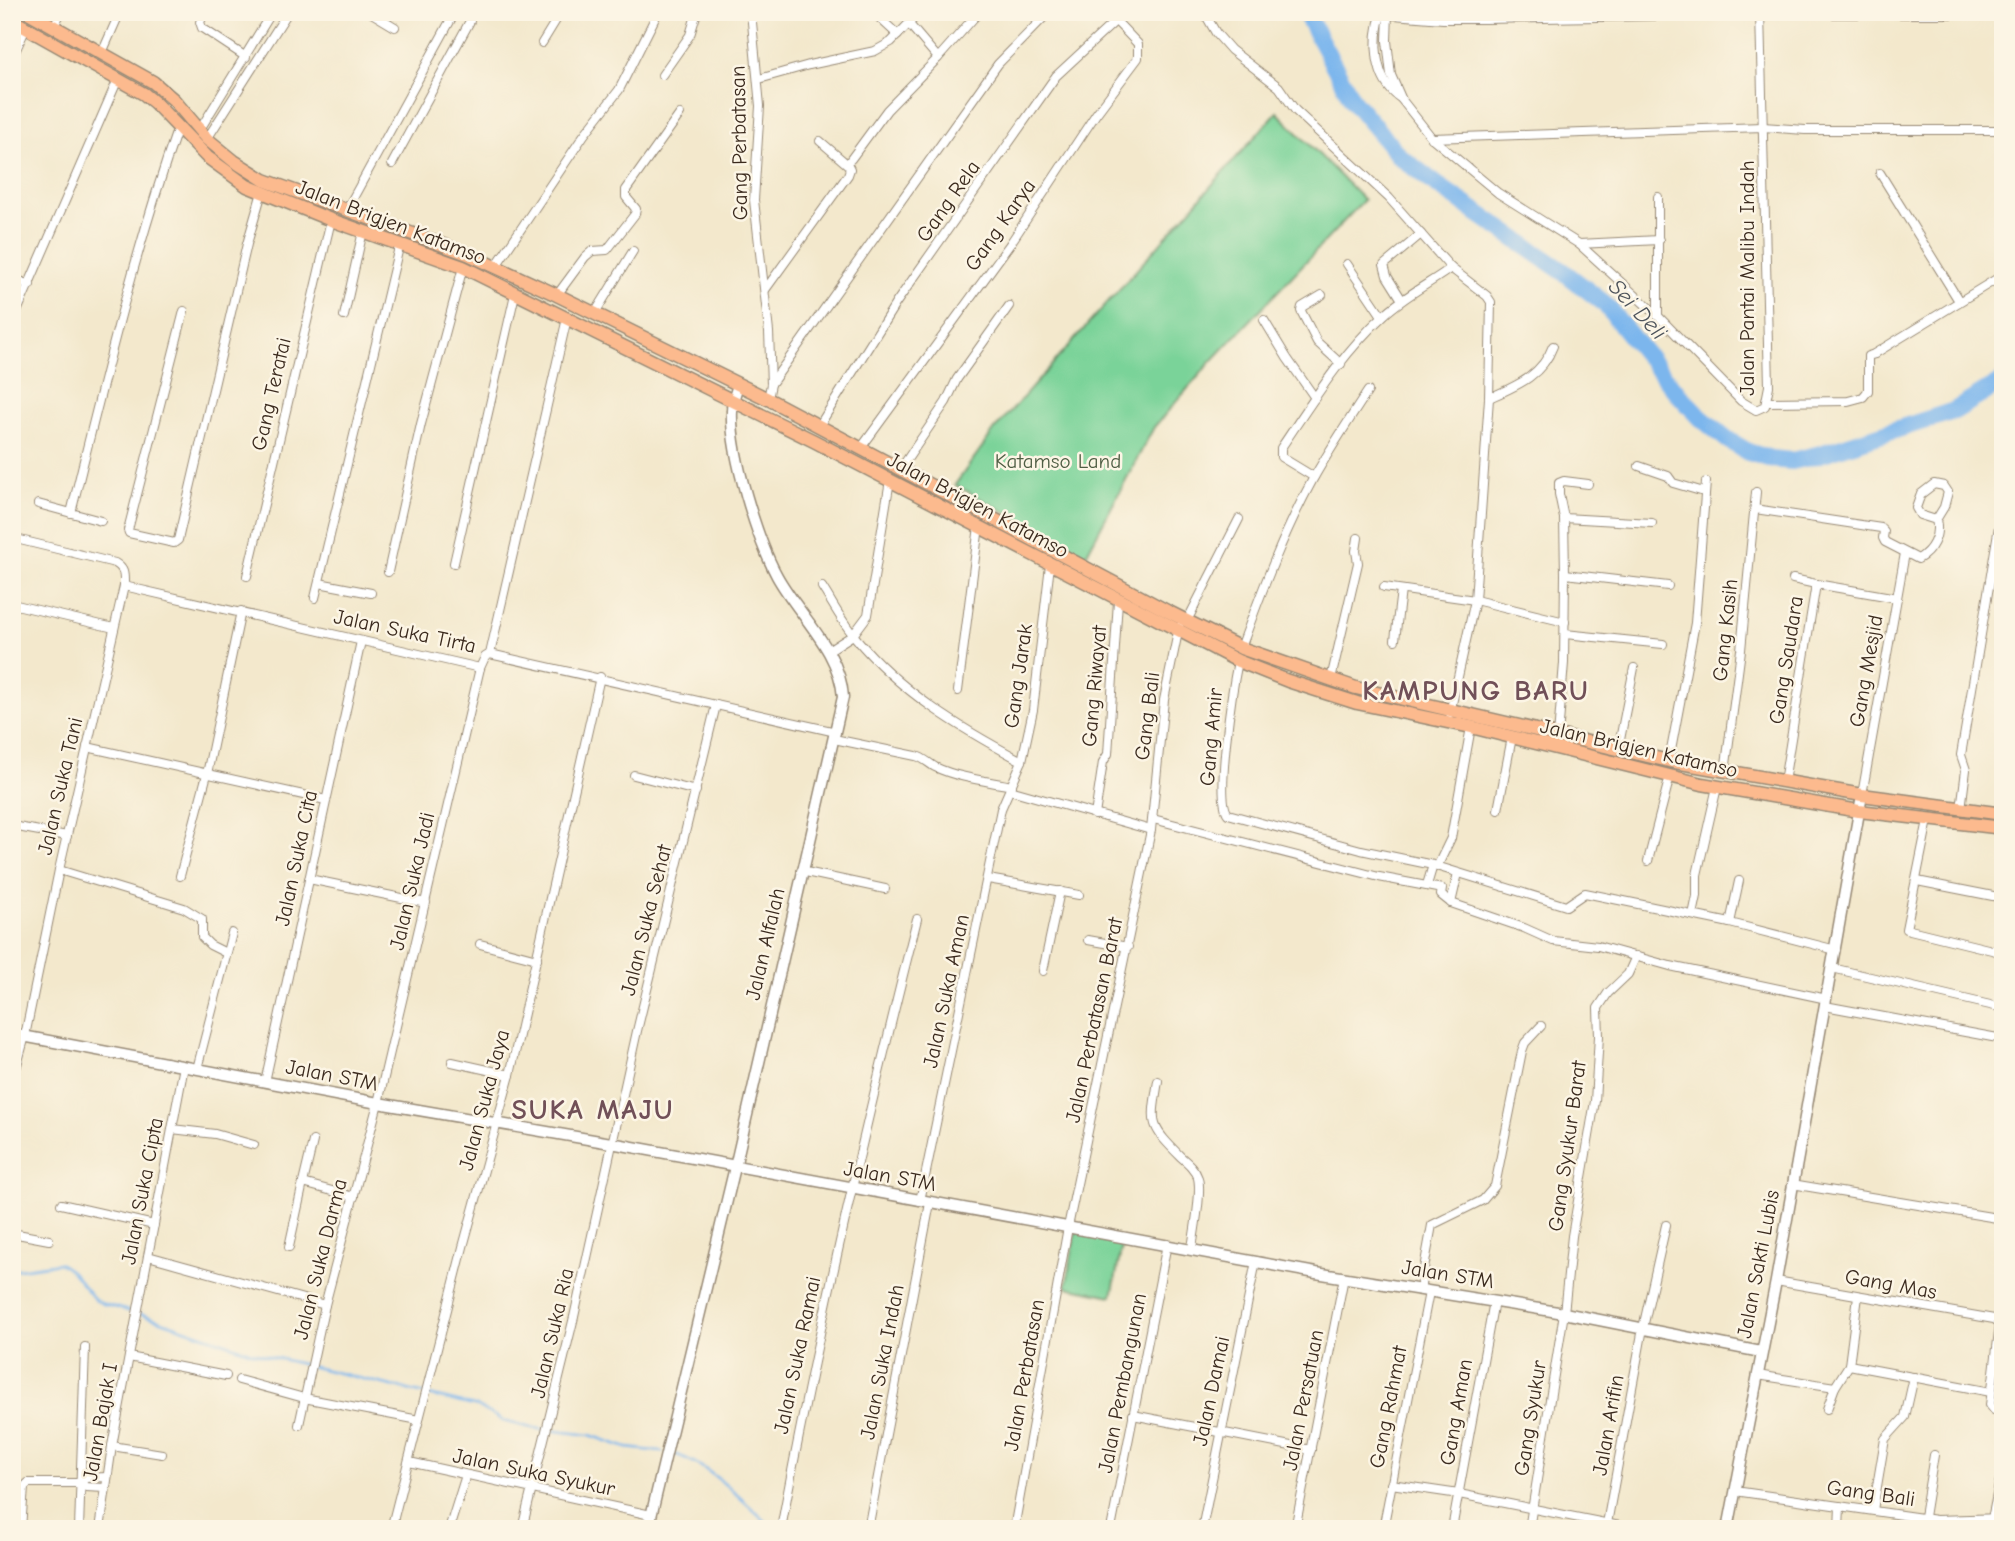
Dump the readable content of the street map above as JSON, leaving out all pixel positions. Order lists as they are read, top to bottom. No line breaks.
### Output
{"streets":{"main road":["Jalan Brigjen Katamso"],"street":["Gang Perbatasan","Gang Rela","Gang Karya","Jalan Pantai Malibu Indah","Gang Teratai","Gang Kasih","Jalan Suka Tirta","Gang Saudara","Gang Mesjid","Gang Jarak","Gang Riwayat","Gang Bali","Gang Amir","Jalan Suka Tani","Jalan Suka Cita","Jalan Suka Jadi","Jalan Suka Sehat","Jalan Alfalah","Jalan Suka Aman","Jalan Perbatasan Barat","Jalan STM","Jalan Suka Jaya","Gang Syukur Barat","Jalan Suka Cipta","Jalan Suka Darma","Jalan Sakti Lubis","Gang Mas","Jalan Suka Ria","Jalan Suka Ramai","Jalan Suka Indah","Jalan Perbatasan","Jalan Pembangunan","Jalan Damai","Jalan Persatuan","Gang Rahmat","Gang Aman","Gang Syukur","Jalan Bajak I","Jalan Arifin","Jalan Suka Syukur"]},"crossings":[["Gang Perbatasan","Jalan Brigjen Katamso"],["Gang Rela","Jalan Brigjen Katamso"],["Gang Rela","Gang Karya"],["Jalan Brigjen Katamso","Gang Karya"],["Jalan Brigjen Katamso","Gang Teratai"],["Jalan Brigjen Katamso","Gang Kasih"],["Jalan Brigjen Katamso","Gang Saudara"],["Jalan Brigjen Katamso","Gang Mesjid"],["Jalan Brigjen Katamso","Gang Jarak"],["Jalan Brigjen Katamso","Gang Riwayat"],["Jalan Brigjen Katamso","Gang Bali"],["Jalan Brigjen Katamso","Gang Amir"],["Jalan Brigjen Katamso","Jalan Alfalah"],["Jalan Brigjen Katamso","Jalan Sakti Lubis"],["Jalan Suka Tirta","Gang Jarak"],["Jalan Suka Tirta","Gang Riwayat"],["Jalan Suka Tirta","Jalan Suka Tani"],["Jalan Suka Tirta","Jalan Suka Cita"],["Jalan Suka Tirta","Jalan Suka Jadi"],["Jalan Suka Tirta","Jalan Suka Sehat"],["Jalan Suka Tirta","Jalan Alfalah"],["Jalan Suka Tirta","Jalan Suka Aman"],["Jalan Suka Tirta","Jalan Perbatasan Barat"],["Jalan Suka Tirta","Jalan Suka Jaya"],["Gang Saudara","Gang Mesjid"],["Gang Mesjid","Jalan Sakti Lubis"],["Gang Jarak","Jalan Suka Aman"],["Gang Bali","Jalan Perbatasan Barat"],["Gang Bali","Jalan Sakti Lubis"],["Jalan Suka Tani","Jalan STM"],["Jalan Suka Cita","Jalan STM"],["Jalan Suka Jadi","Jalan STM"],["Jalan Suka Jadi","Jalan Suka Darma"],["Jalan Suka Sehat","Jalan STM"],["Jalan Suka Sehat","Jalan Suka Ria"],["Jalan Alfalah","Jalan STM"],["Jalan Alfalah","Jalan Suka Syukur"],["Jalan Suka Aman","Jalan STM"],["Jalan Suka Aman","Jalan Suka Indah"],["Jalan Perbatasan Barat","Jalan STM"],["Jalan Perbatasan Barat","Jalan Perbatasan"],["Jalan STM","Jalan Suka Jaya"],["Jalan STM","Gang Syukur Barat"],["Jalan STM","Jalan Suka Cipta"],["Jalan STM","Jalan Suka Darma"],["Jalan STM","Jalan Sakti Lubis"],["Jalan STM","Jalan Suka Ria"],["Jalan STM","Jalan Suka Ramai"],["Jalan STM","Jalan Suka Indah"],["Jalan STM","Jalan Perbatasan"],["Jalan STM","Jalan Pembangunan"],["Jalan STM","Jalan Damai"],["Jalan STM","Jalan Persatuan"],["Jalan STM","Gang Rahmat"],["Jalan STM","Gang Aman"],["Jalan STM","Gang Syukur"],["Jalan STM","Jalan Arifin"],["Jalan Suka Jaya","Jalan Suka Syukur"],["Gang Syukur Barat","Gang Syukur"],["Jalan Suka Cipta","Jalan Bajak I"],["Jalan Sakti Lubis","Gang Mas"],["Jalan Suka Ria","Jalan Suka Syukur"]],"districts":["KAMPUNG BARU","SUKA MAJU"],"water":["Sei Deli"],"parks":["Katamso Land"]}
